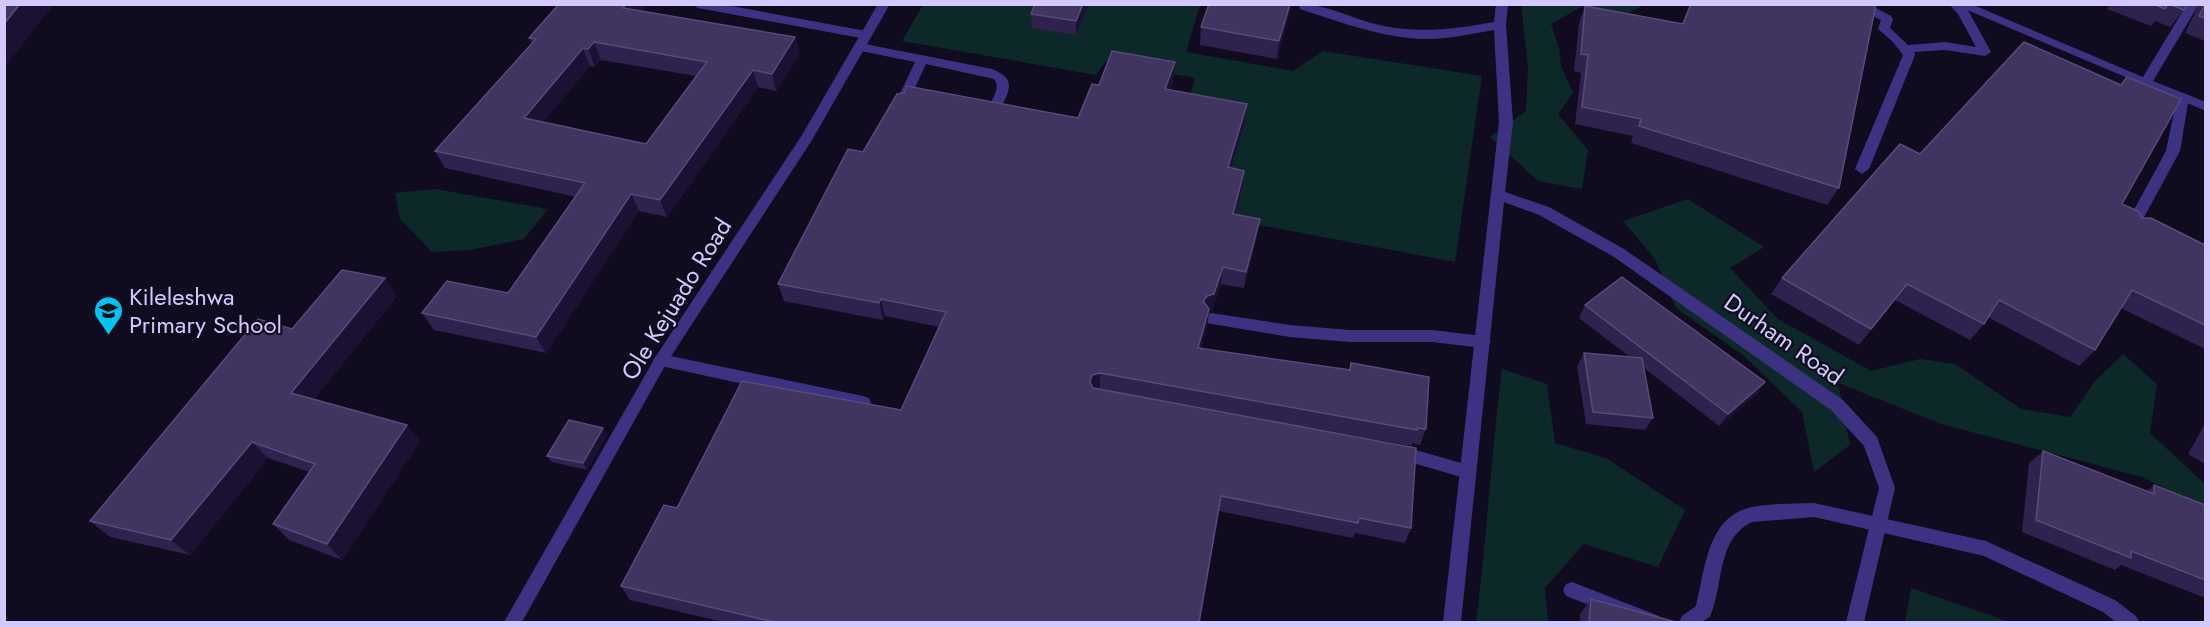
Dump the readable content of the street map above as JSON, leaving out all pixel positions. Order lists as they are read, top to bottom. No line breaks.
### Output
{"streets":{"street":["Ole Kejuado Road","Durham Road"]},"places":{"school or university":["Kileleshwa Primary School"]}}
